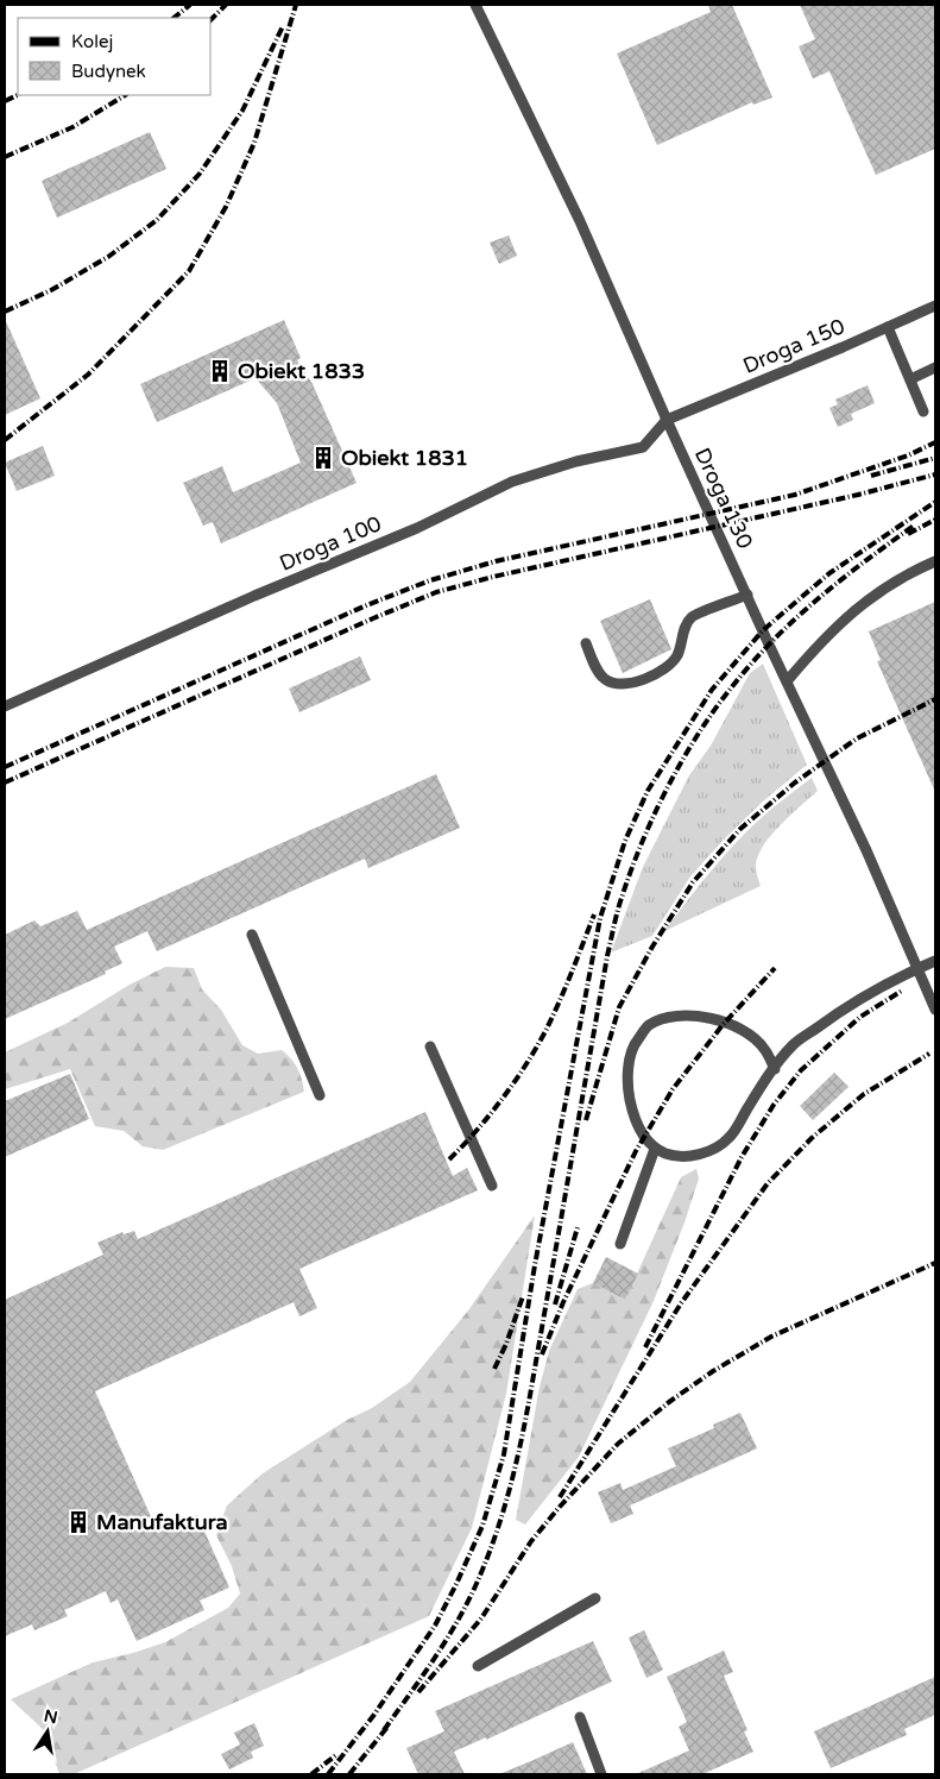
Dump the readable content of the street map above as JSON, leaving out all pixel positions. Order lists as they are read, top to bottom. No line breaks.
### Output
{"streets":{"lane":["Droga 150","Droga 130","Droga 100"]},"crossings":[["Droga 150","Droga 130"],["Droga 150","Droga 100"],["Droga 130","Droga 100"]],"places":{"building":["Obiekt 1833","Obiekt 1831","Manufaktura"]},"legend":["Kolej","Budynek"],"north":"top"}
